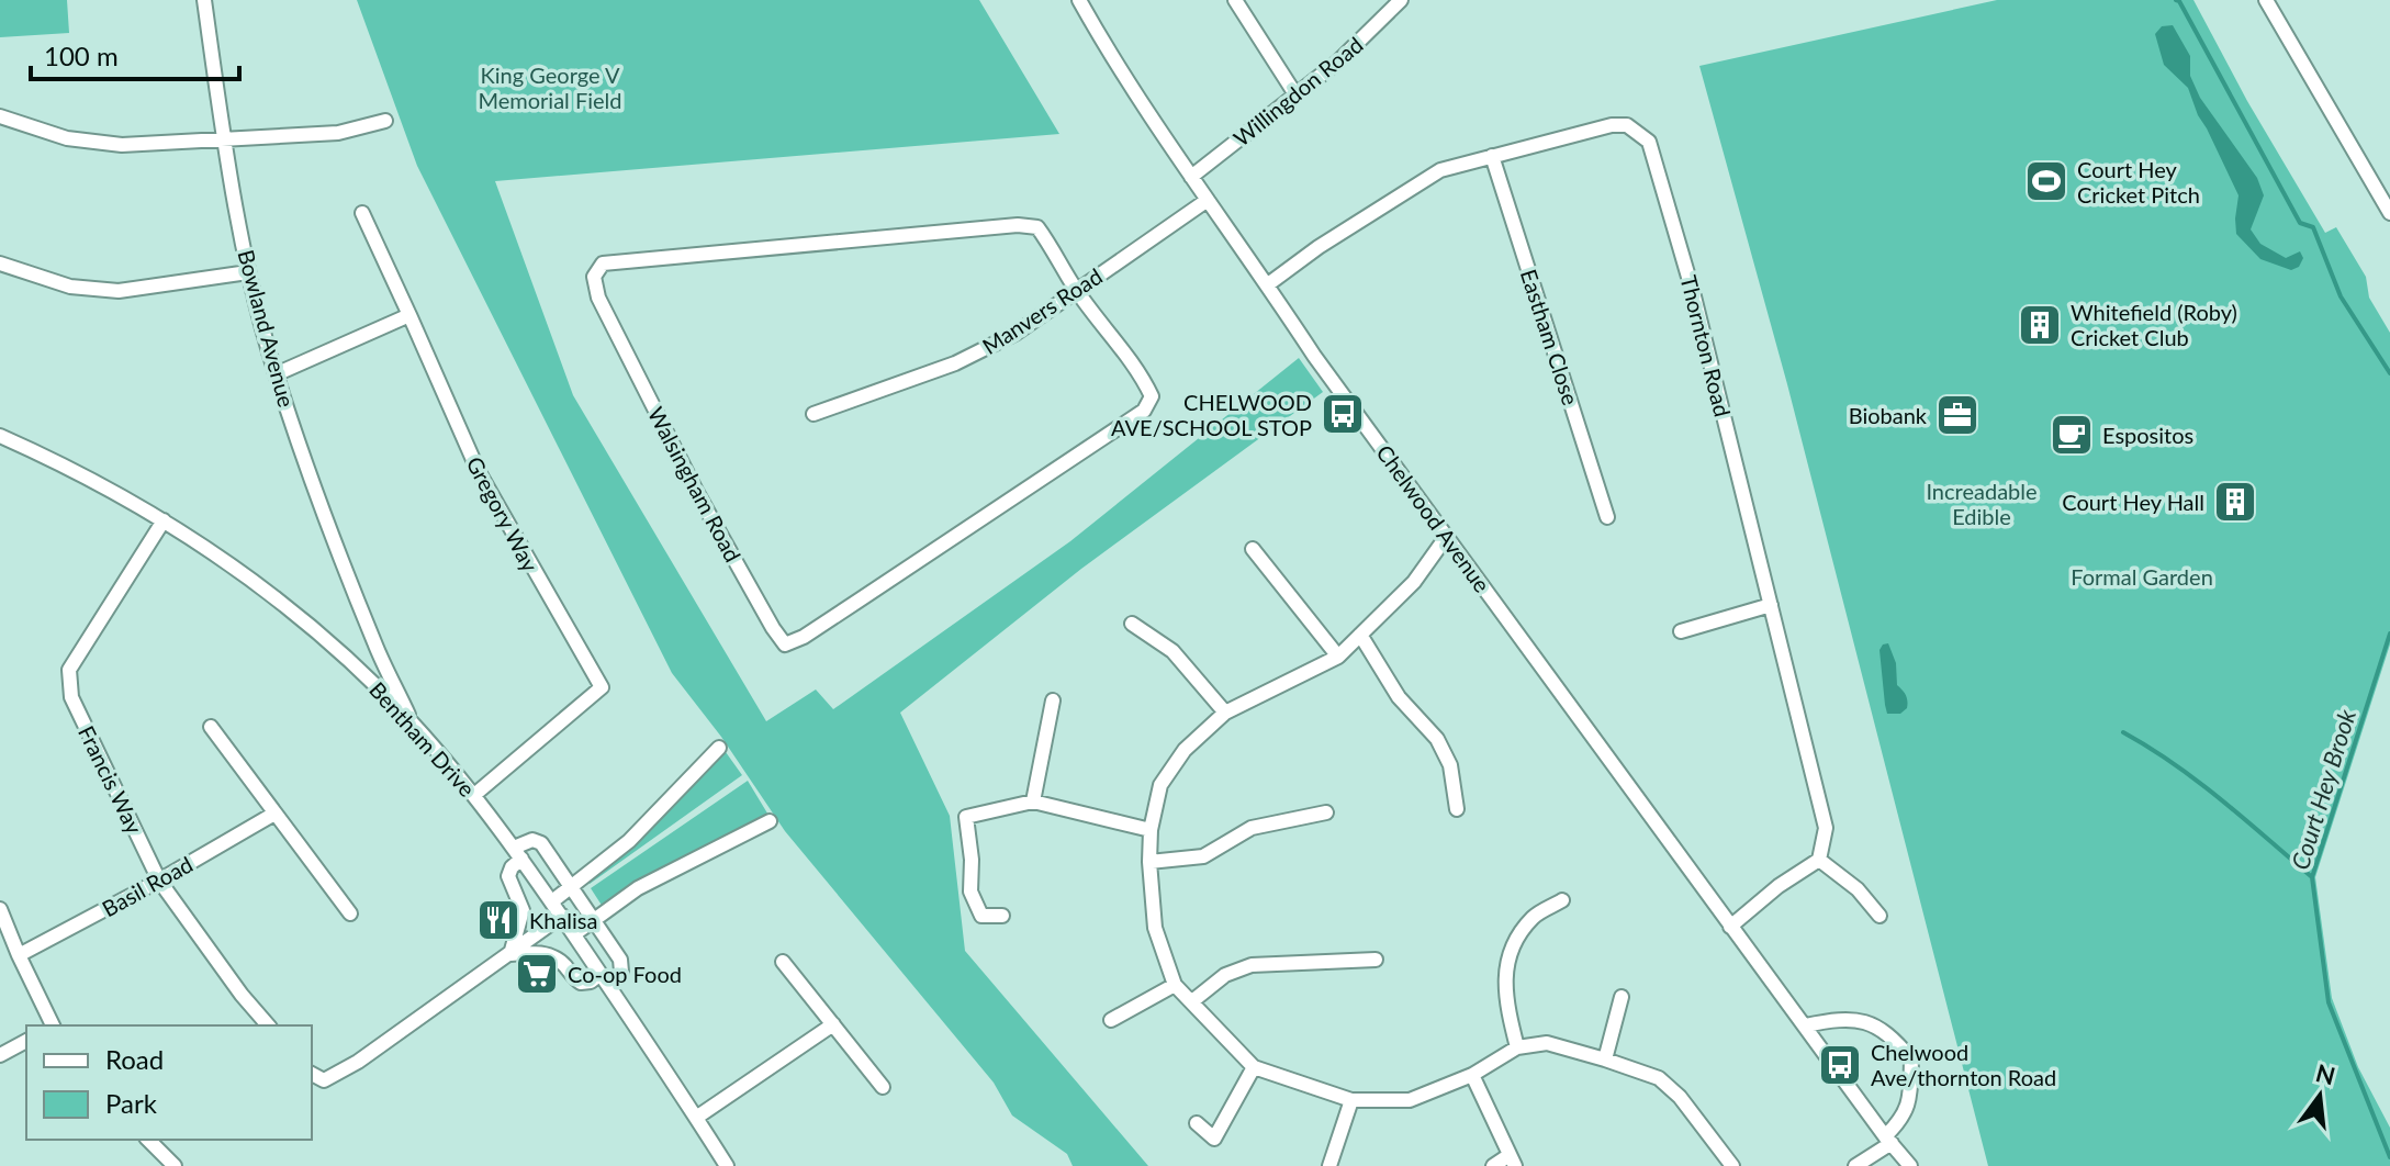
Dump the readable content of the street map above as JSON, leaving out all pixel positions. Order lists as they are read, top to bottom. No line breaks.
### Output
{"streets":{"street":["Willingdon Road","Manvers Road","Bowland Avenue","Eastham Close","Thornton Road","Walsingham Road","Gregory Way","Chelwood Avenue","Bentham Drive","Francis Way","Basil Road"]},"crossings":[["Willingdon Road","Chelwood Avenue"],["Manvers Road","Walsingham Road"],["Manvers Road","Chelwood Avenue"],["Bowland Avenue","Bentham Drive"],["Eastham Close","Thornton Road"],["Thornton Road","Chelwood Avenue"],["Gregory Way","Bentham Drive"],["Bentham Drive","Francis Way"],["Francis Way","Basil Road"]],"water":["Court Hey Brook"],"parks":["King George V Memorial Field","Increadable Edible","Formal Garden"],"places":{"sports":["Court Hey Cricket Pitch"],"building":["Whitefield (Roby) Cricket Club","Court Hey Hall"],"bus stop":["CHELWOOD AVE/SCHOOL STOP","Chelwood Ave/thornton Road"],"office":["Biobank"],"cafe":["Espositos"],"restaurant":["Khalisa"],"supermarket":["Co-op Food"]},"legend":["Road","Park"],"scale_bar":"100 m","north":"top"}
